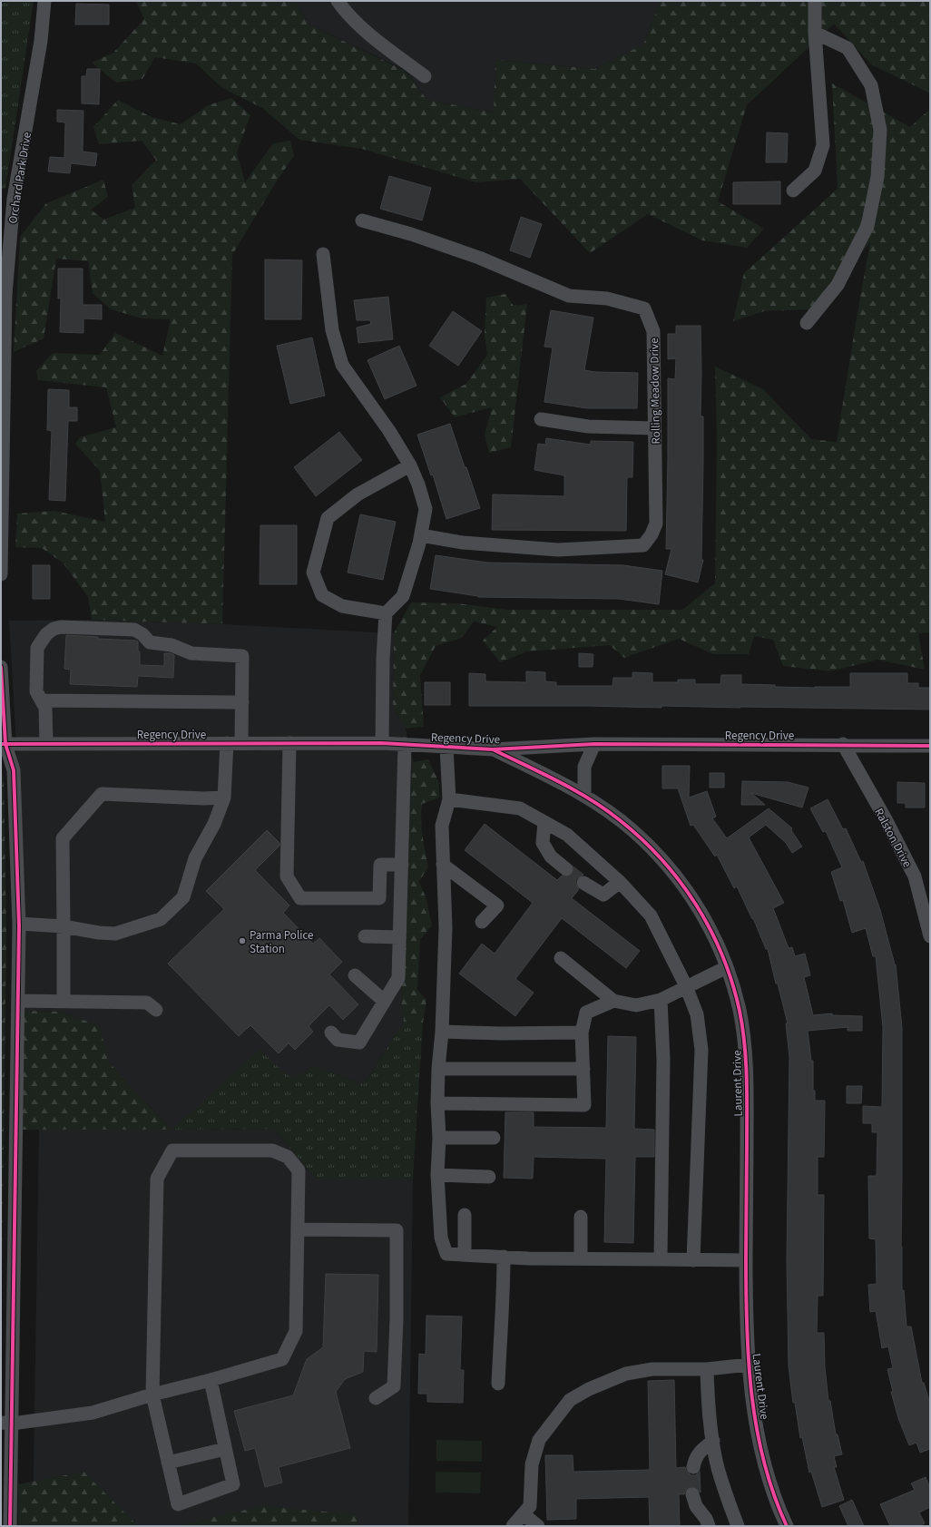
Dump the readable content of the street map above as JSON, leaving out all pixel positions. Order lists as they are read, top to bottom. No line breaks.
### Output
{"streets":{"street":["Orchard Park Drive","Rolling Meadow Drive","Regency Drive","Ralston Drive","Laurent Drive"]},"crossings":[["Regency Drive","Ralston Drive"],["Regency Drive","Laurent Drive"]],"places":["Parma Police Station"]}
